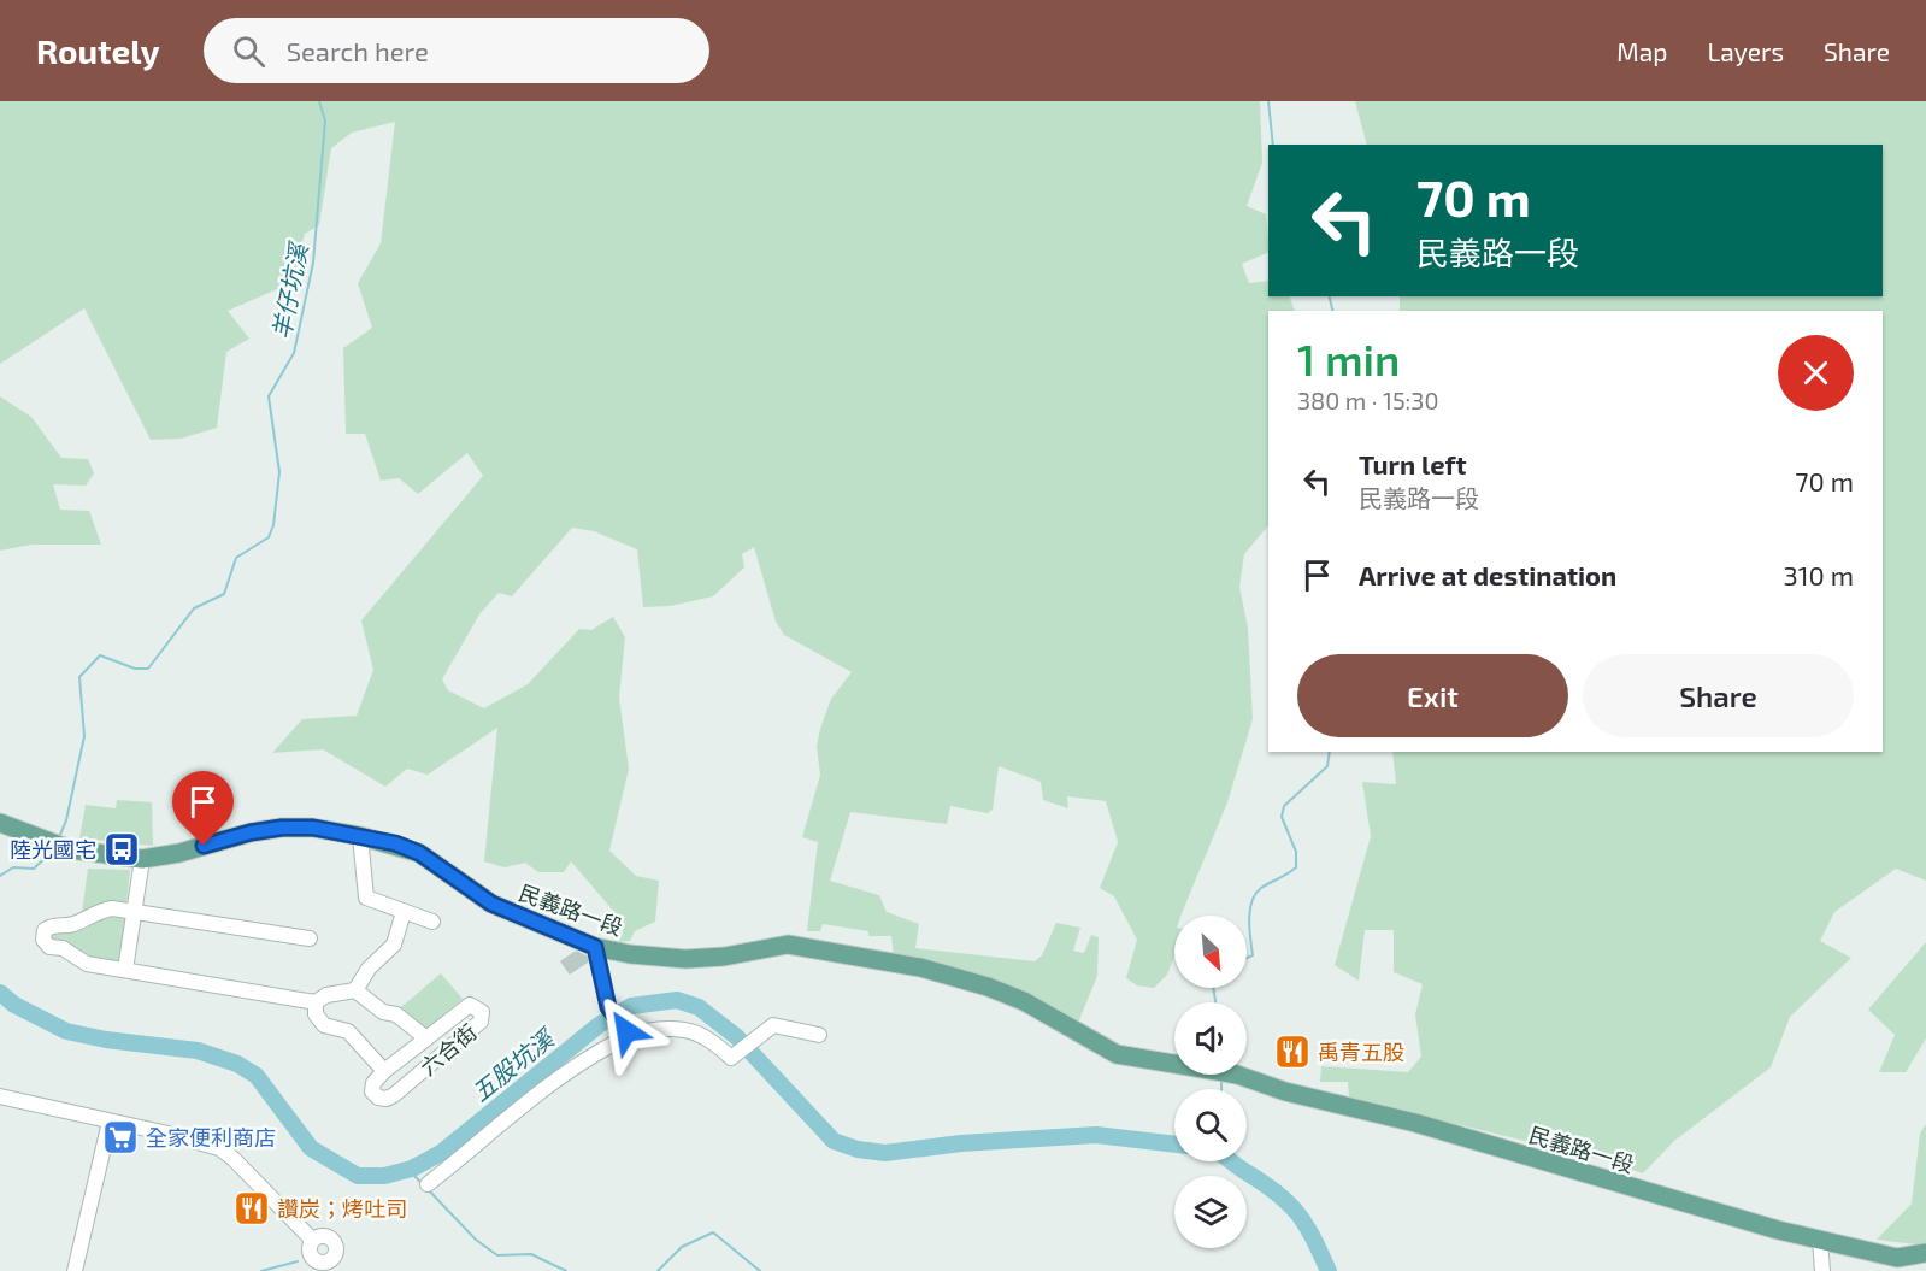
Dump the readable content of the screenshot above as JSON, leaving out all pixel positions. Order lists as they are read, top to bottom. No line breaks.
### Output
{"streets":{"main road":["民義路一段"],"street":["六合街"]},"water":["羊仔坑溪","五股坑溪"],"places":{"bus stop":["陸光國宅"],"restaurant":["禹青五股","讚炭；烤吐司"],"supermarket":["全家便利商店"]},"north":"bottom right","page":{"header":"Routely","search":"Search here","nav":["Map","Layers","Share"],"turn":["70 m","民義路一段"],"heading":["1 min","380 m · 15:30"],"list":[{"name":"Turn left","note":"民義路一段","value":"70 m"},{"name":"Arrive at destination","value":"310 m"}],"buttons":["Exit","Share"]}}
